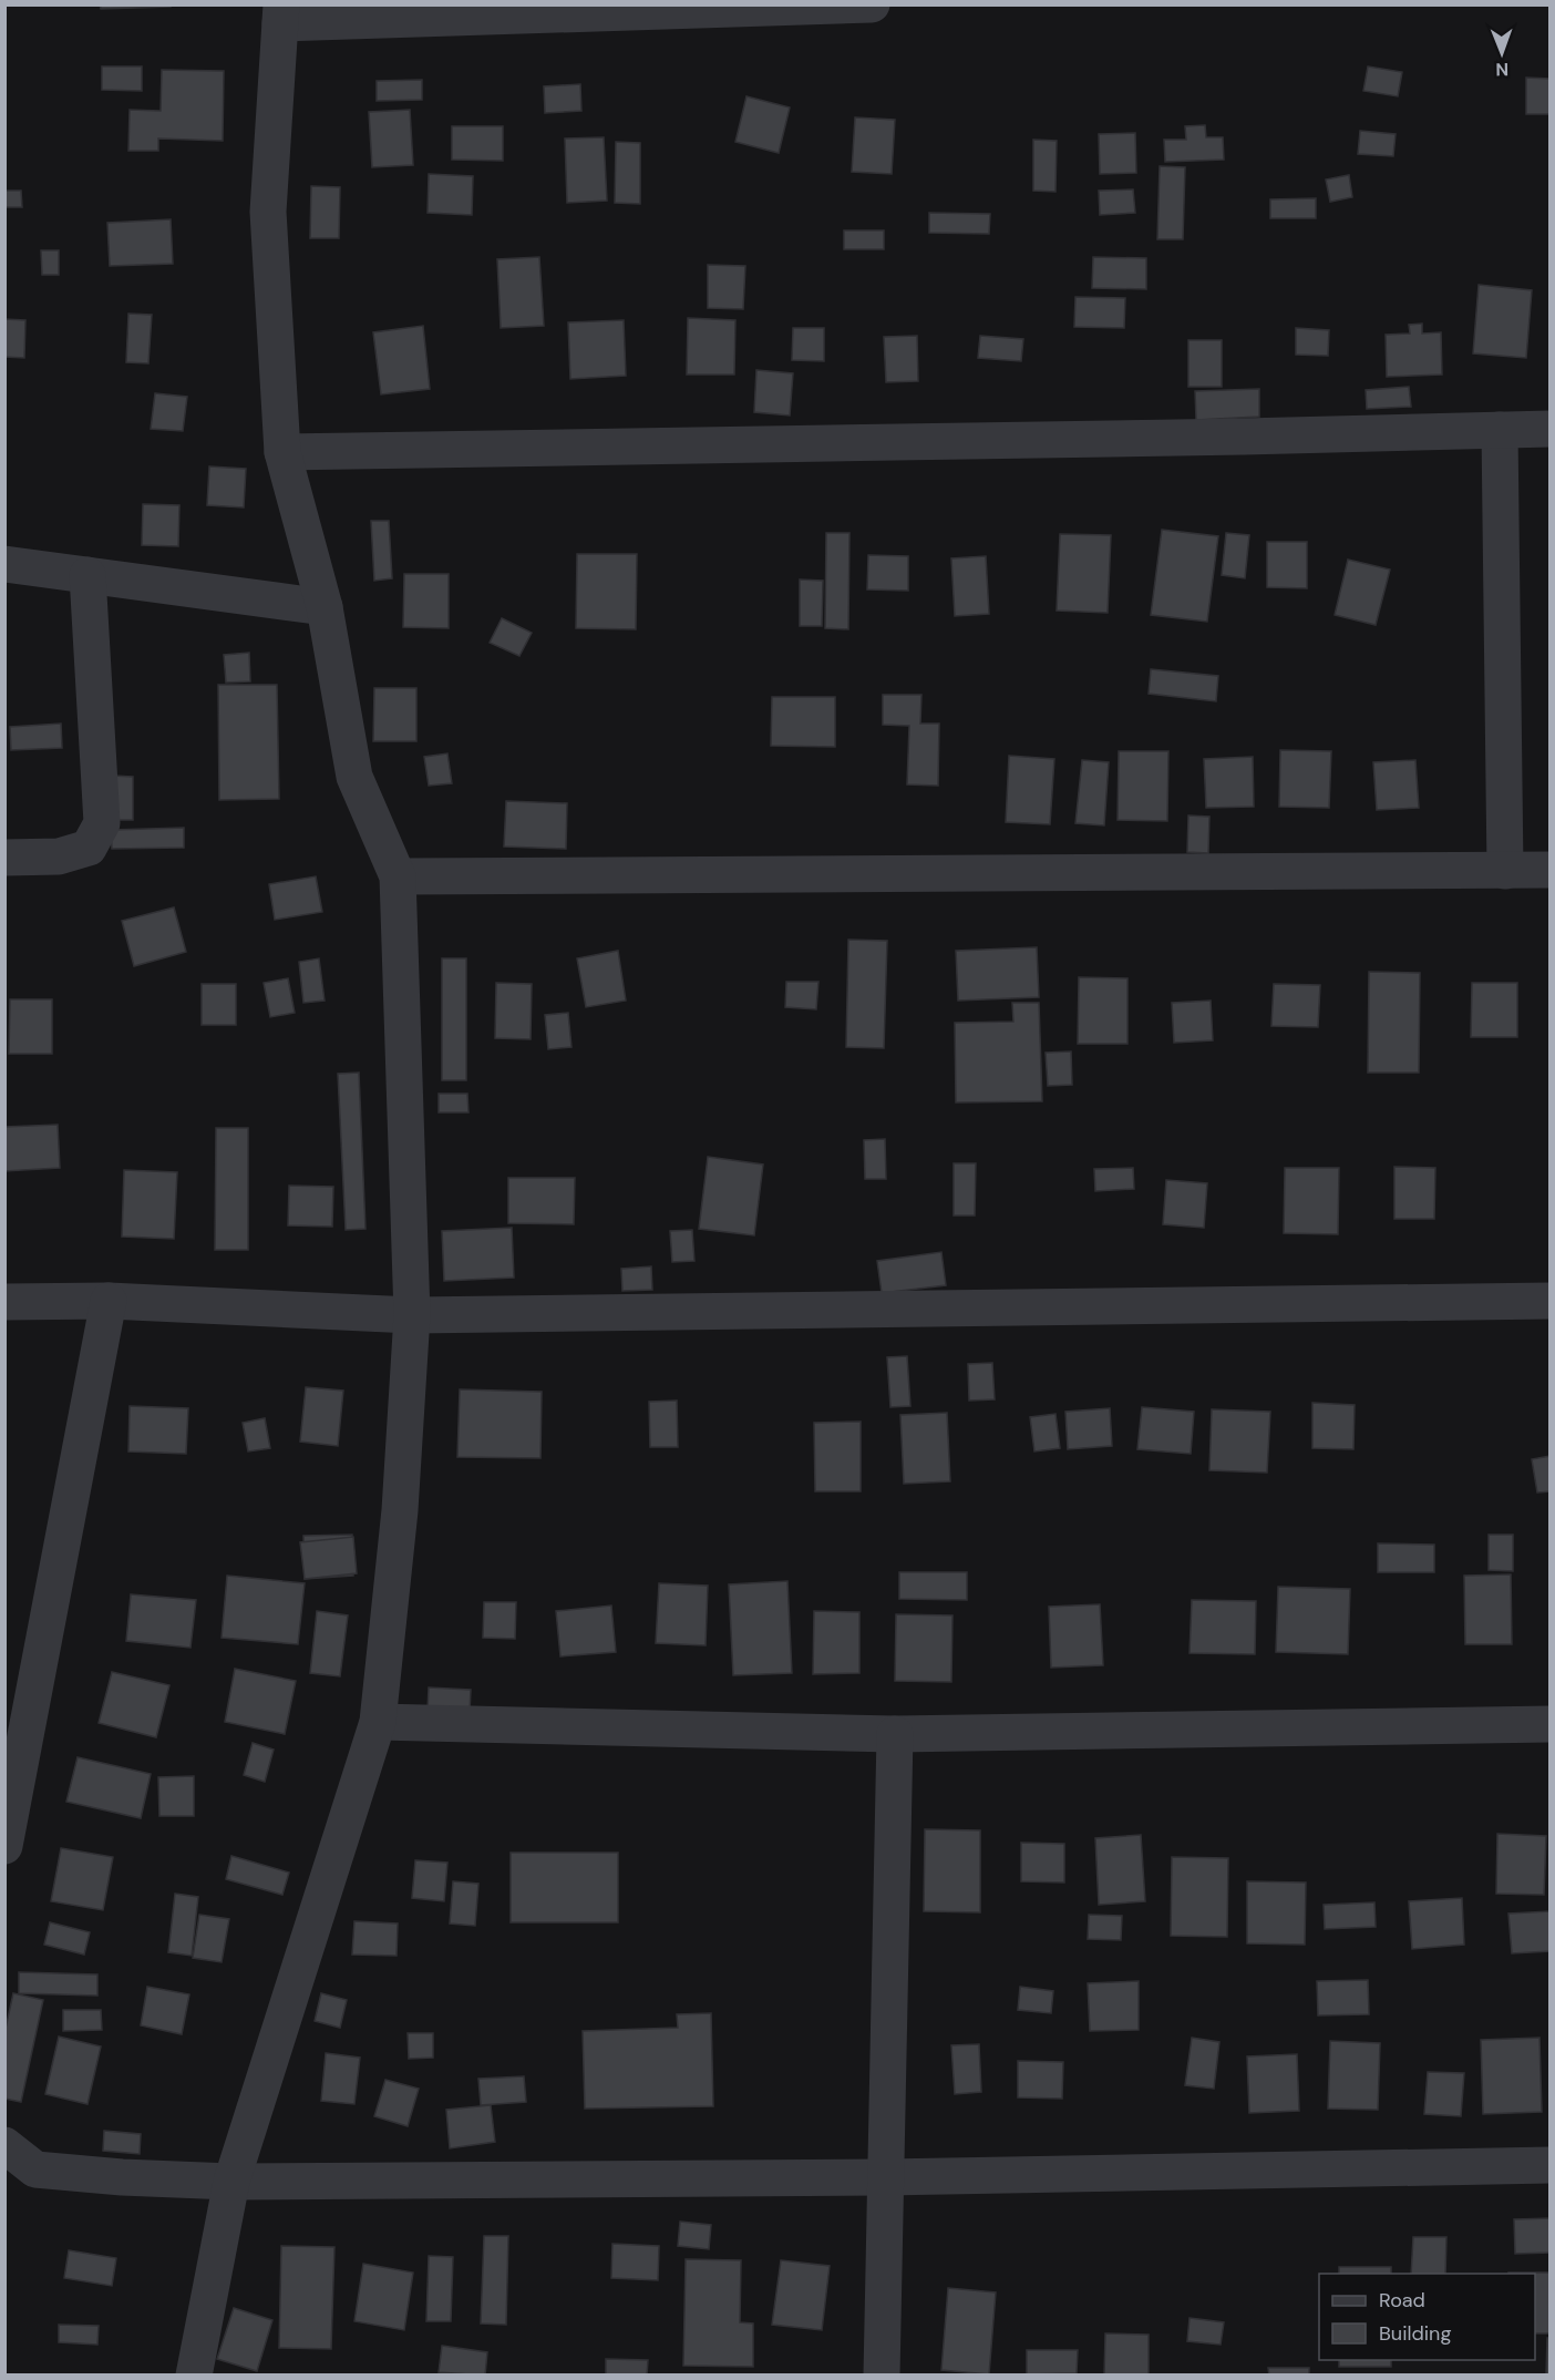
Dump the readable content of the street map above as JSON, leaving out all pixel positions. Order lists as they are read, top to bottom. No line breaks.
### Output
{"legend":["Road","Building"],"north":"bottom"}
